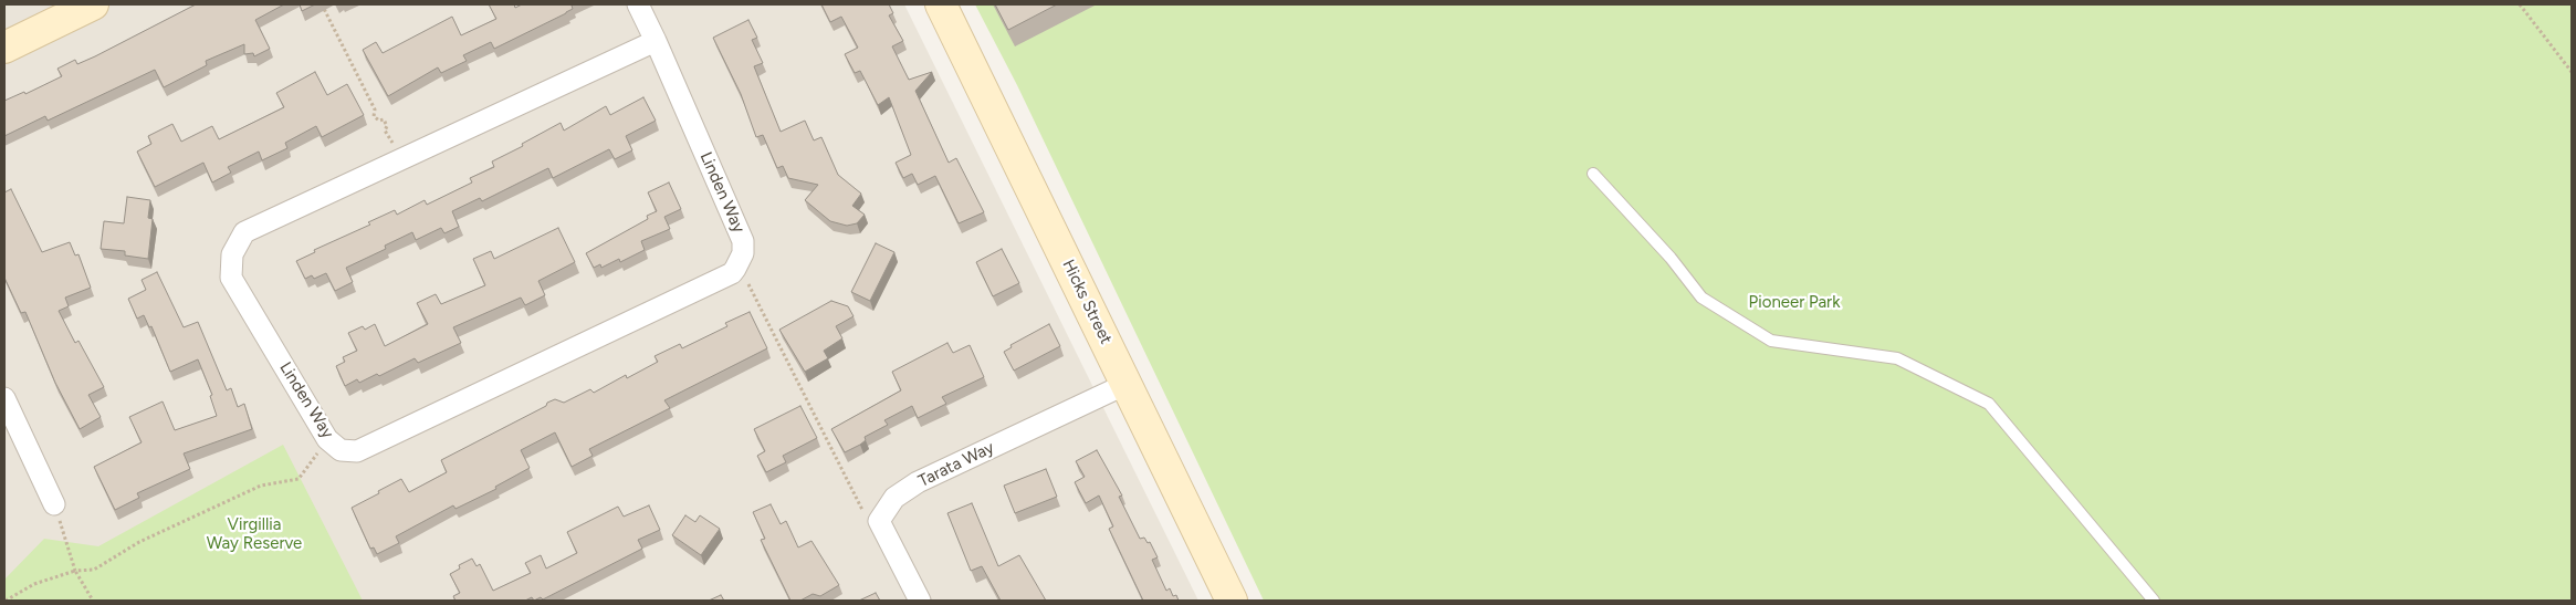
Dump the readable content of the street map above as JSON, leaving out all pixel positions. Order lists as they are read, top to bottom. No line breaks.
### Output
{"streets":{"street":["Linden Way","Hicks Street","Tarata Way"]},"crossings":[["Hicks Street","Tarata Way"]],"parks":["Pioneer Park","Virgillia Way Reserve"]}
